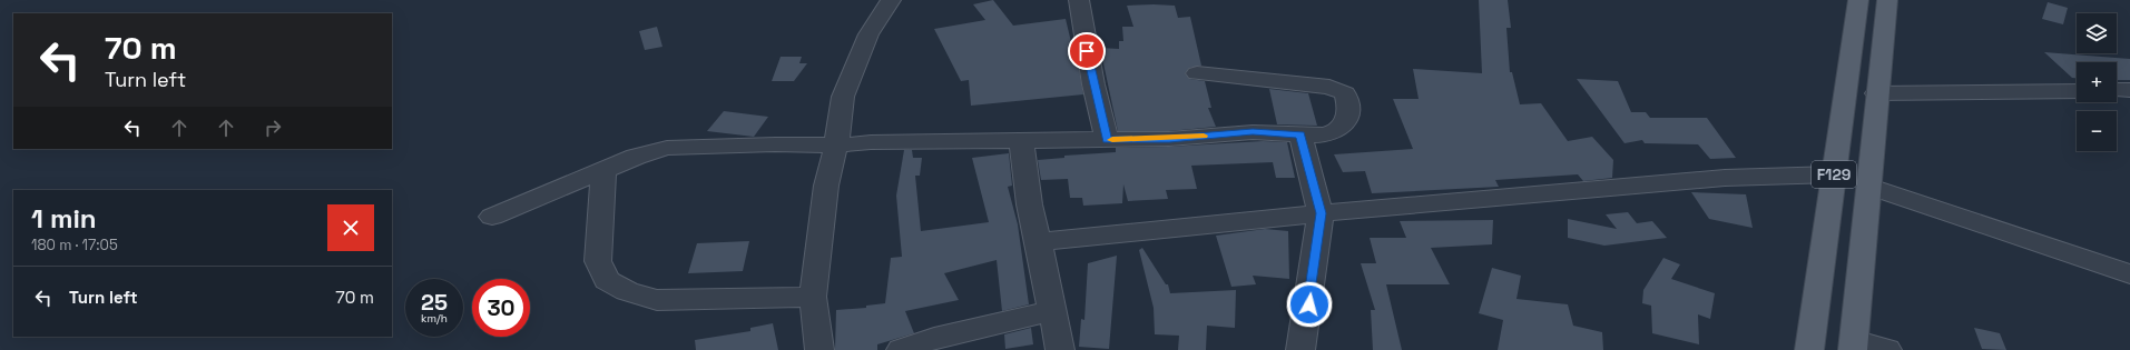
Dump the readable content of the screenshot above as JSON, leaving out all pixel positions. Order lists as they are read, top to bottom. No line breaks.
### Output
{"streets":{"main road":["F129"]},"page":{"map_buttons":["+","−"],"turn":["70 m","Turn left"],"heading":["1 min","180 m · 17:05"],"list":[{"name":"Turn left","value":"70 m"}],"speed":"25 km/h","limit":"30"}}
